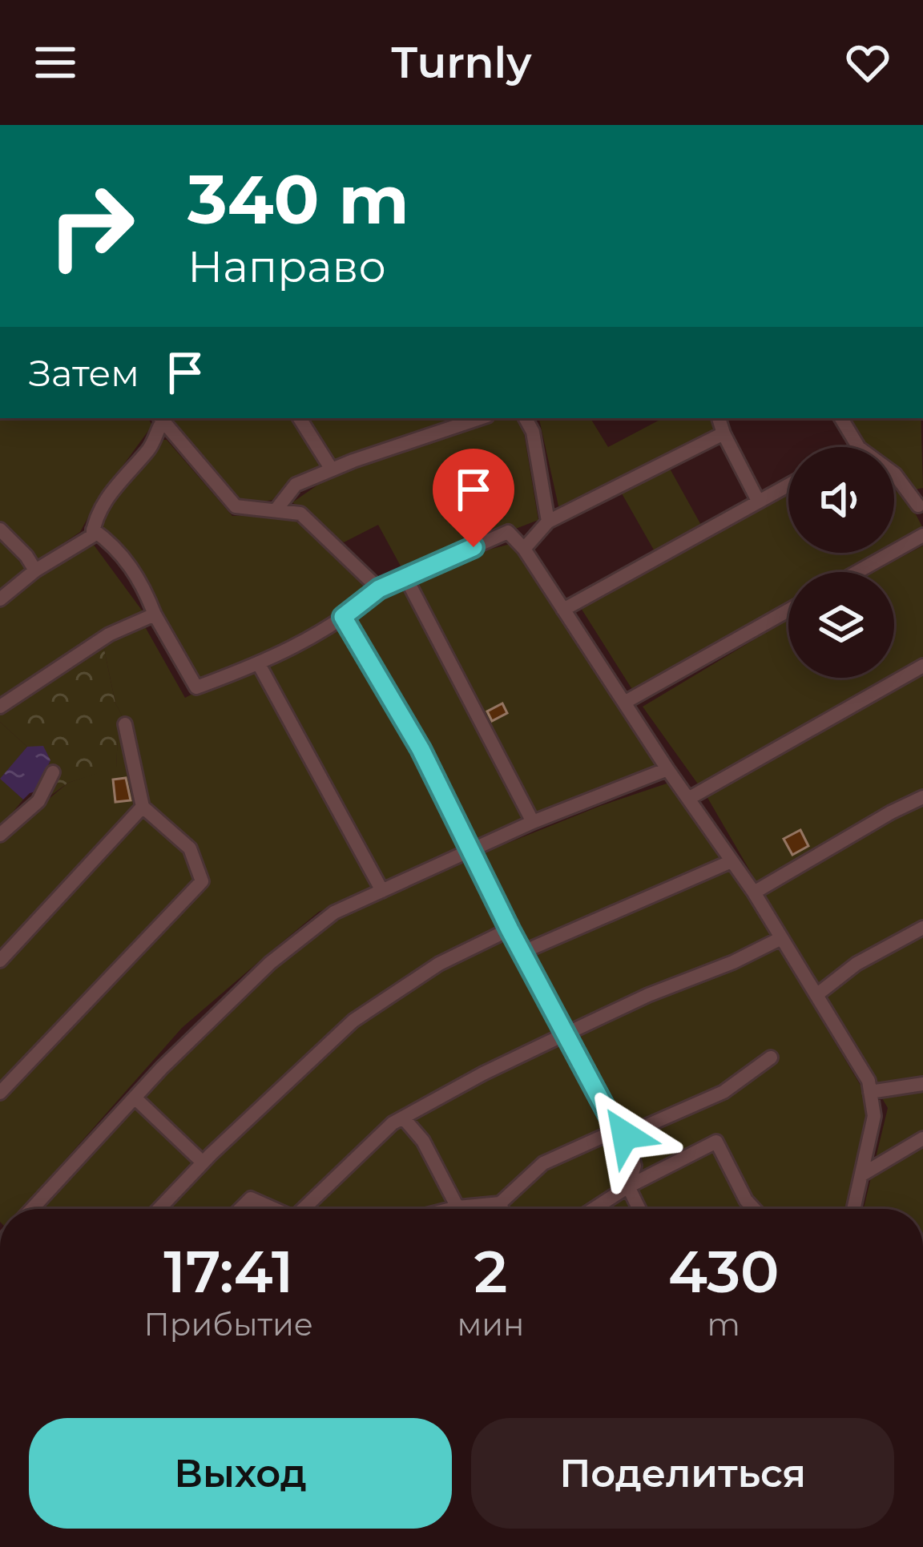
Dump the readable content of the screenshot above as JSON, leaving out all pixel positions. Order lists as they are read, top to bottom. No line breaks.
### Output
{"page":{"header":"Turnly","turn":["340 m","Направо"],"then":"Затем","eta":["17:41","Прибытие","2","мин","430","m"],"buttons":["Выход","Поделиться"]}}
